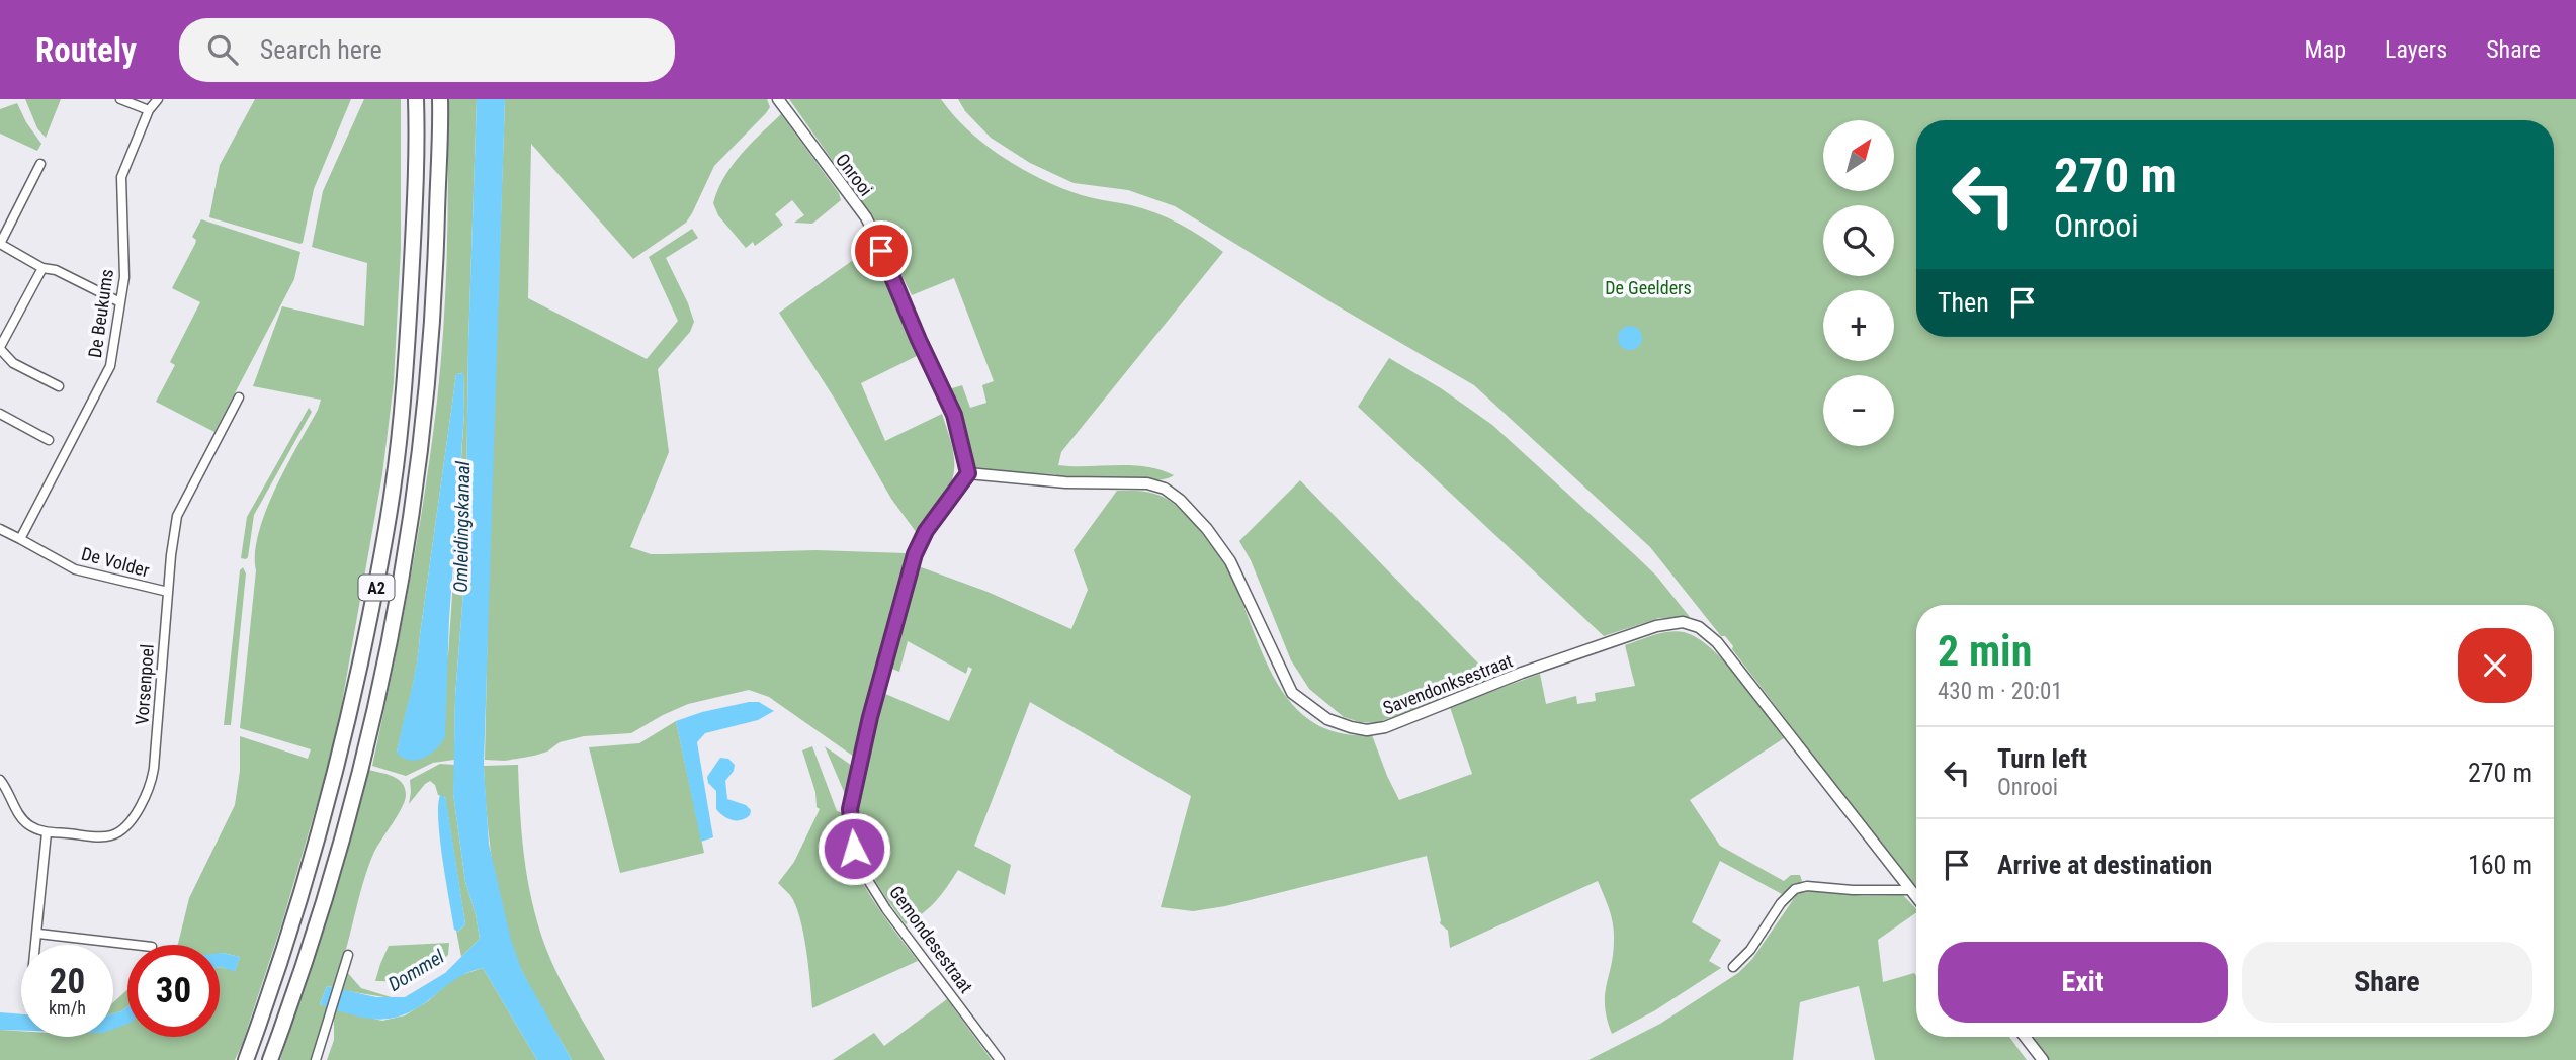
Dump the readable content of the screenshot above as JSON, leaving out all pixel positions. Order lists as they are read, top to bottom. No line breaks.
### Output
{"streets":{"highway":["A2"],"street":["Onrooi","De Beukums","De Volder","Vorsenpoel","Savendonksestraat","Gemondesestraat"]},"crossings":[["Onrooi","Savendonksestraat"],["Onrooi","Gemondesestraat"],["De Beukums","De Volder"],["De Volder","Vorsenpoel"],["Savendonksestraat","Gemondesestraat"]],"water":["Omleidingskanaal","Dommel"],"parks":["De Geelders"],"north":"top right","page":{"header":"Routely","search":"Search here","nav":["Map","Layers","Share"],"map_buttons":["+","−"],"turn":["270 m","Onrooi"],"then":"Then","heading":["2 min","430 m · 20:01"],"list":[{"name":"Turn left","note":"Onrooi","value":"270 m"},{"name":"Arrive at destination","value":"160 m"}],"buttons":["Exit","Share"],"speed":"20 km/h","limit":"30"}}
